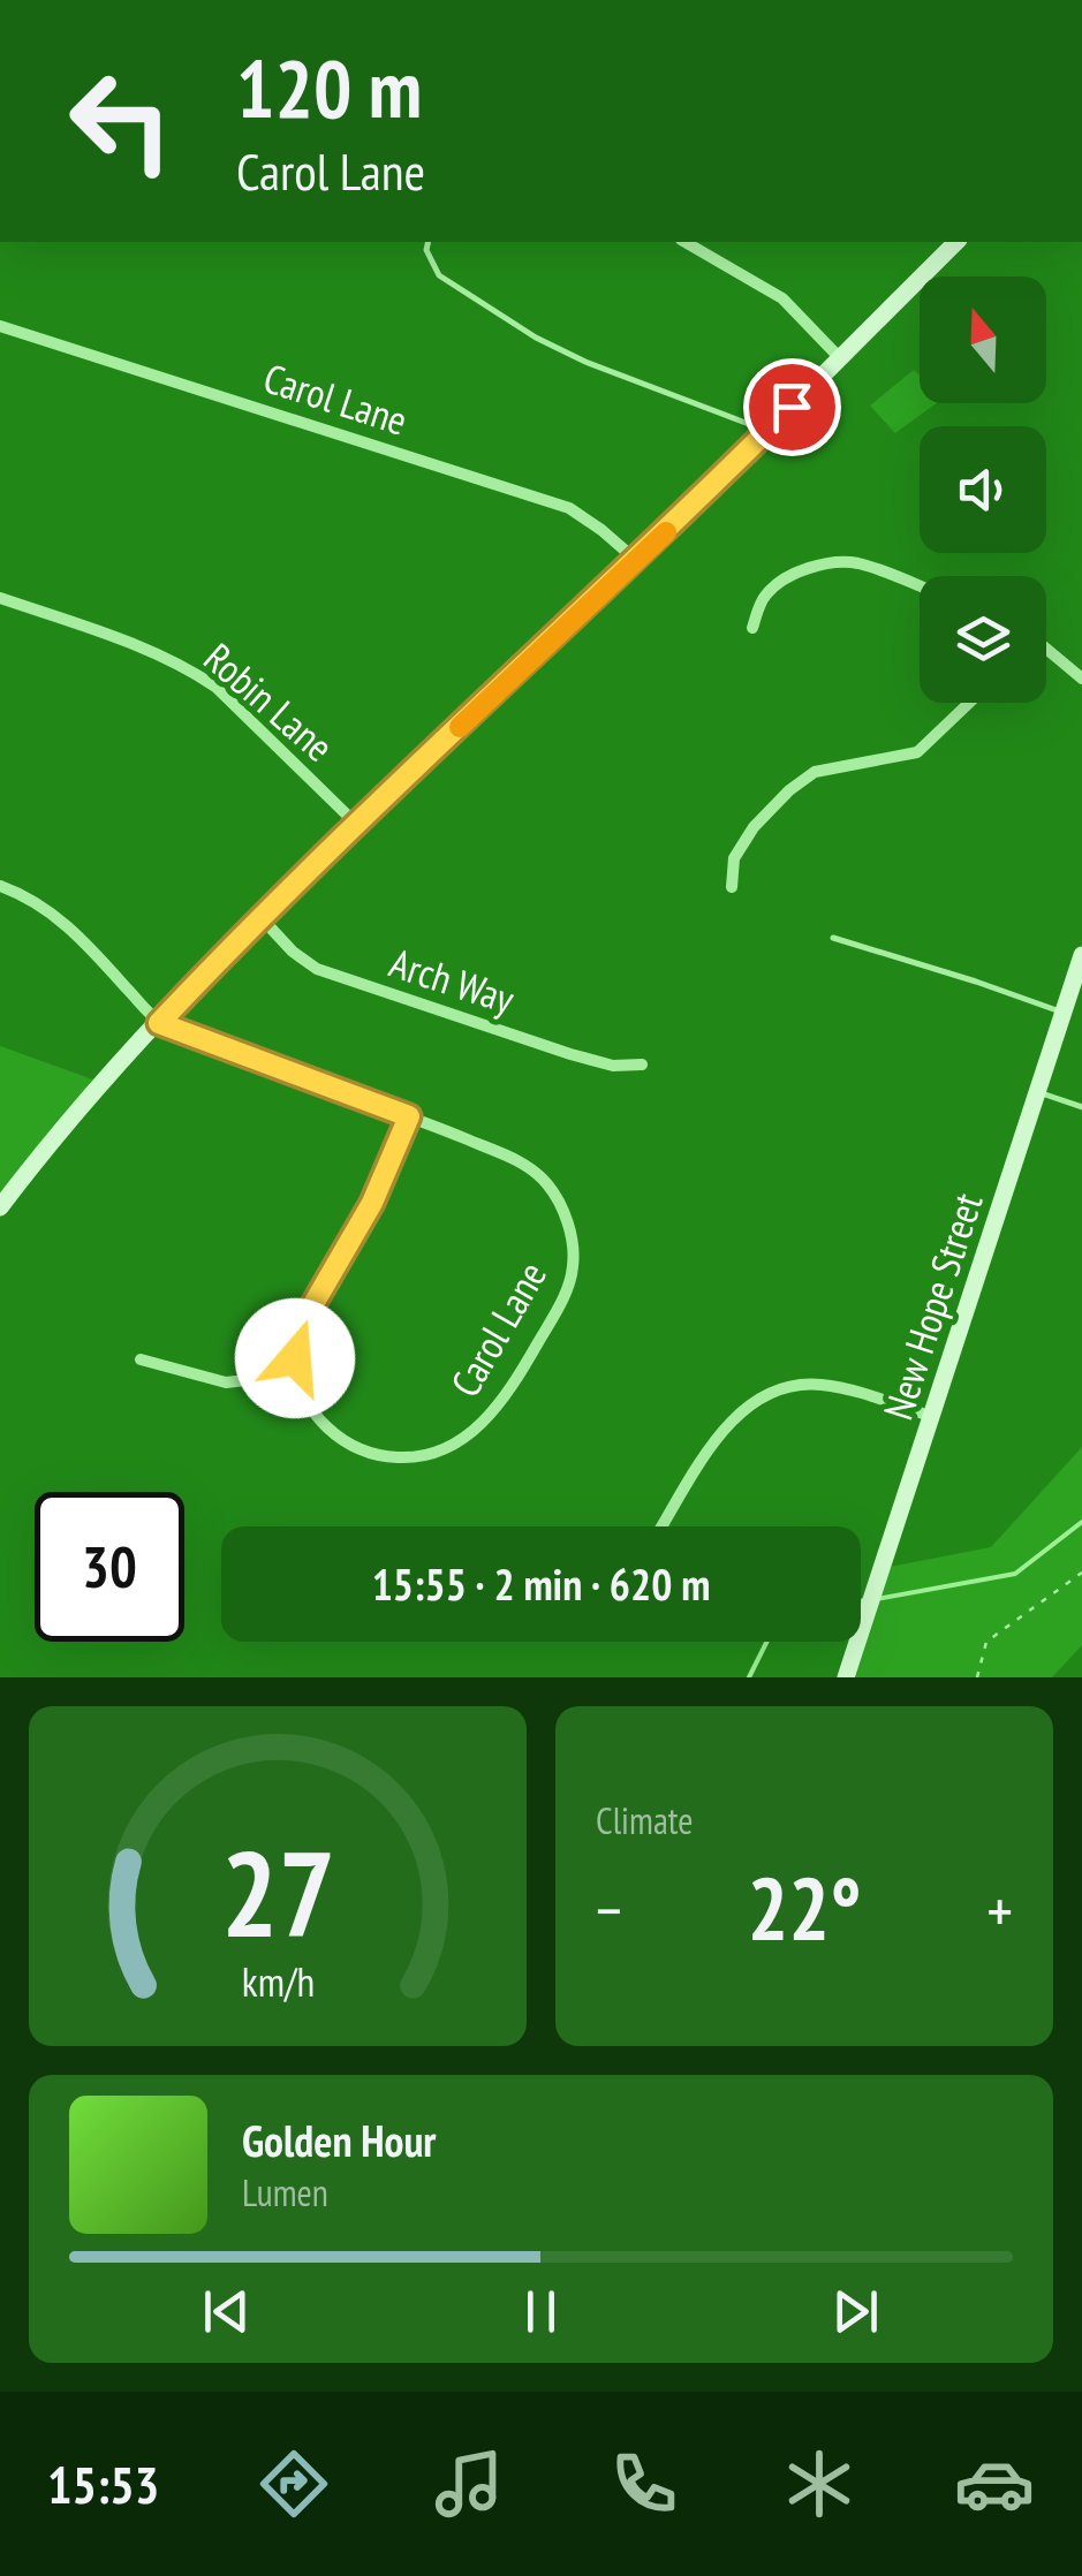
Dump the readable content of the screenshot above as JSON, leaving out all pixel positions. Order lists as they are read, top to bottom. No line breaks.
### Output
{"streets":{"street":["Carol Lane","Robin Lane","Arch Way","New Hope Street"]},"north":"top","page":{"turn":["120 m","Carol Lane"],"limit":"30","trip":"15:55 · 2 min · 620 m","tile":"Climate","heat":["−","22°","+"],"song":["Golden Hour","Lumen"],"tabs":"15:53","gauge":["27","km/h"]}}
